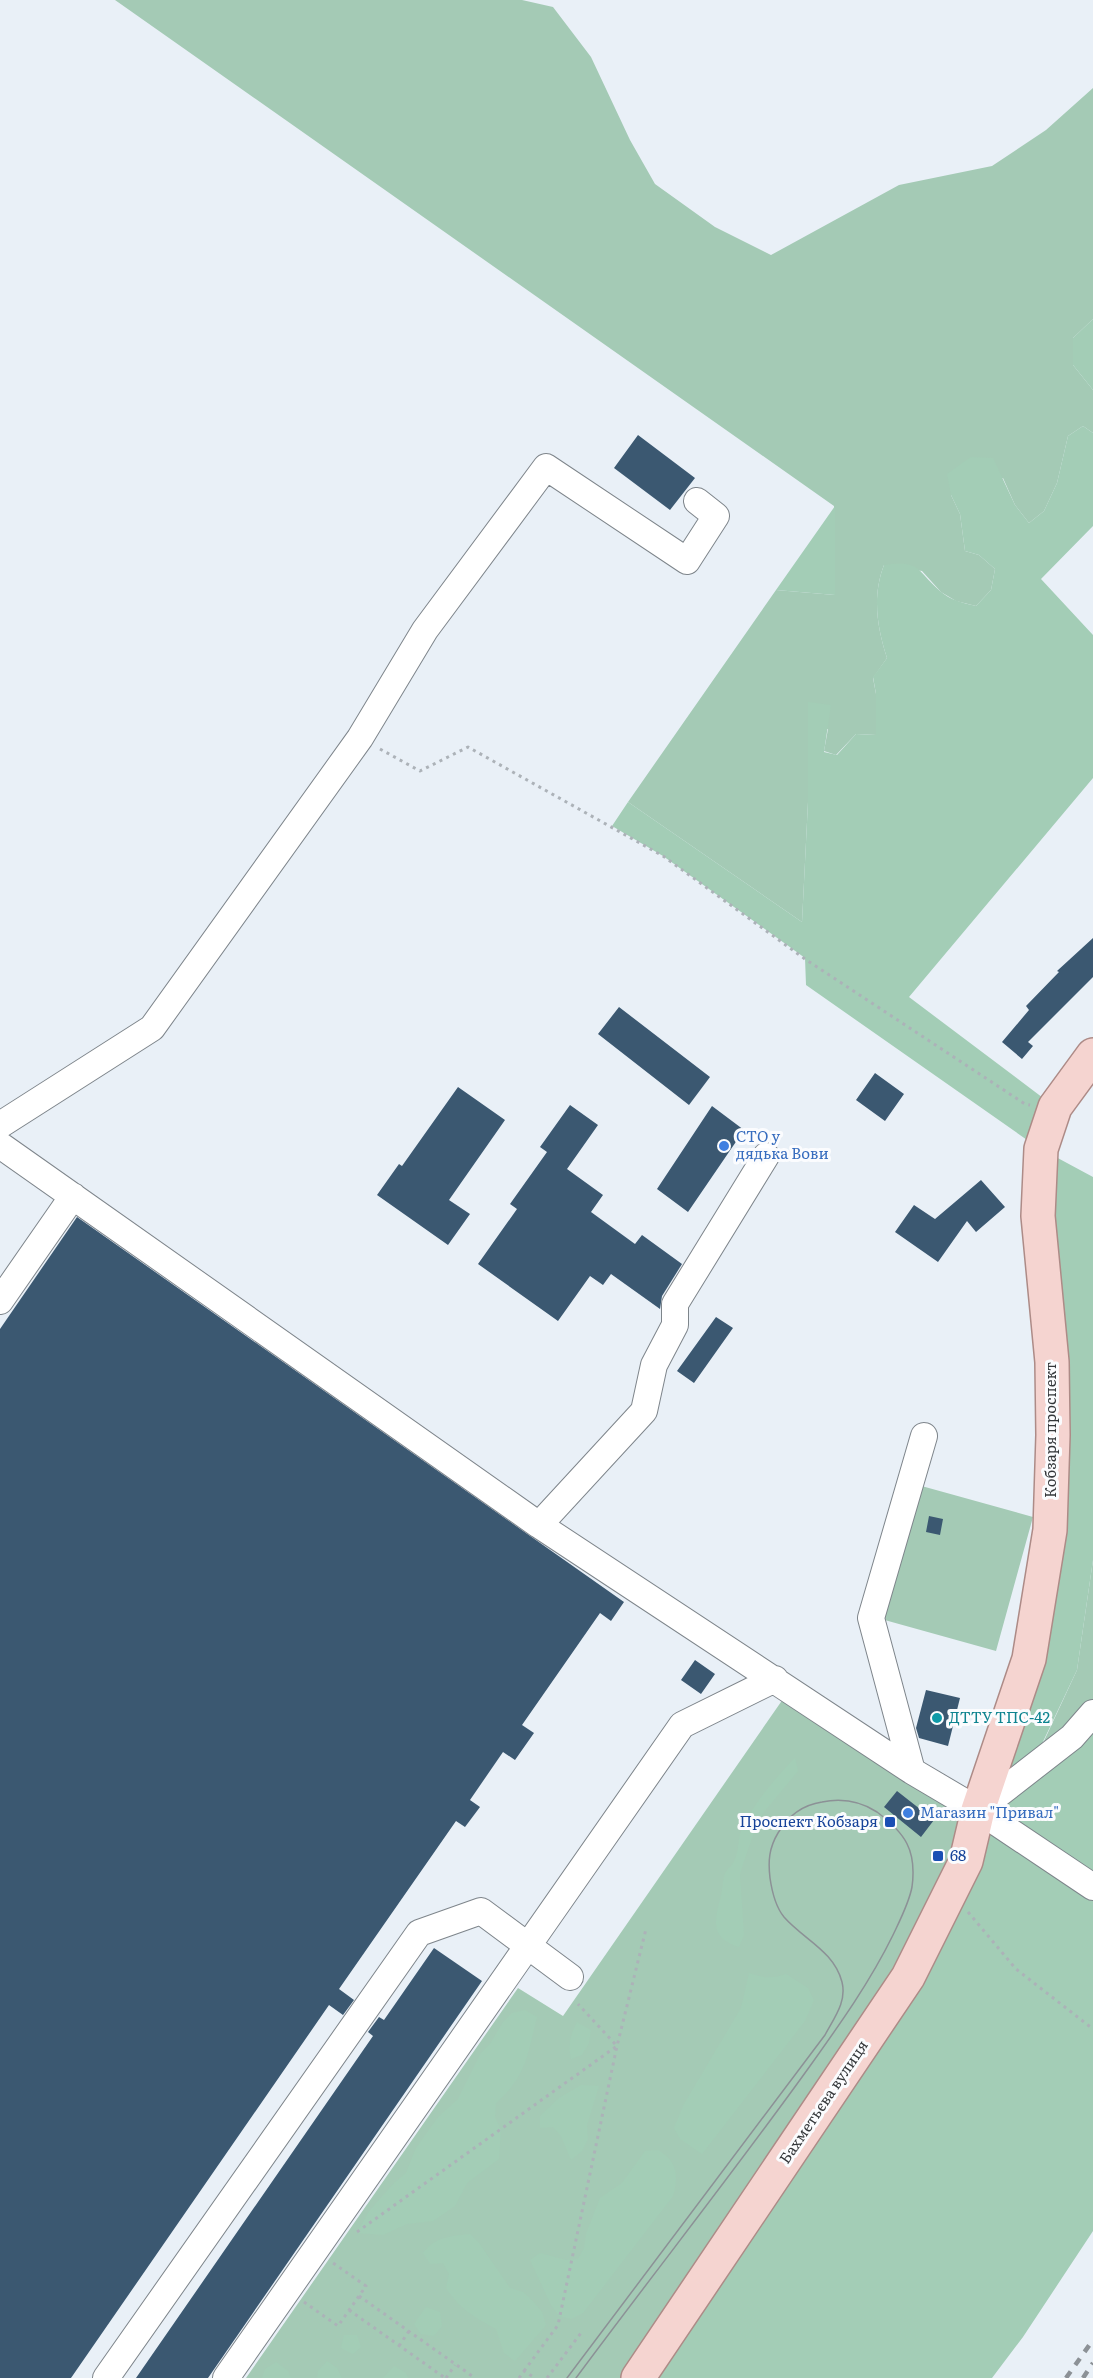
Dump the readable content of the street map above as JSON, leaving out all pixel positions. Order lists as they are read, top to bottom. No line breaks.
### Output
{"streets":{"main road":["Кобзаря проспект","Бахметьєва вулиця"]},"crossings":[["Кобзаря проспект","Бахметьєва вулиця"]],"places":{"other":["СТО у дядька Вови","ДТТУ ТПС-42","Магазин \"Привал\""],"transit":["Проспект Кобзаря","68"]}}
